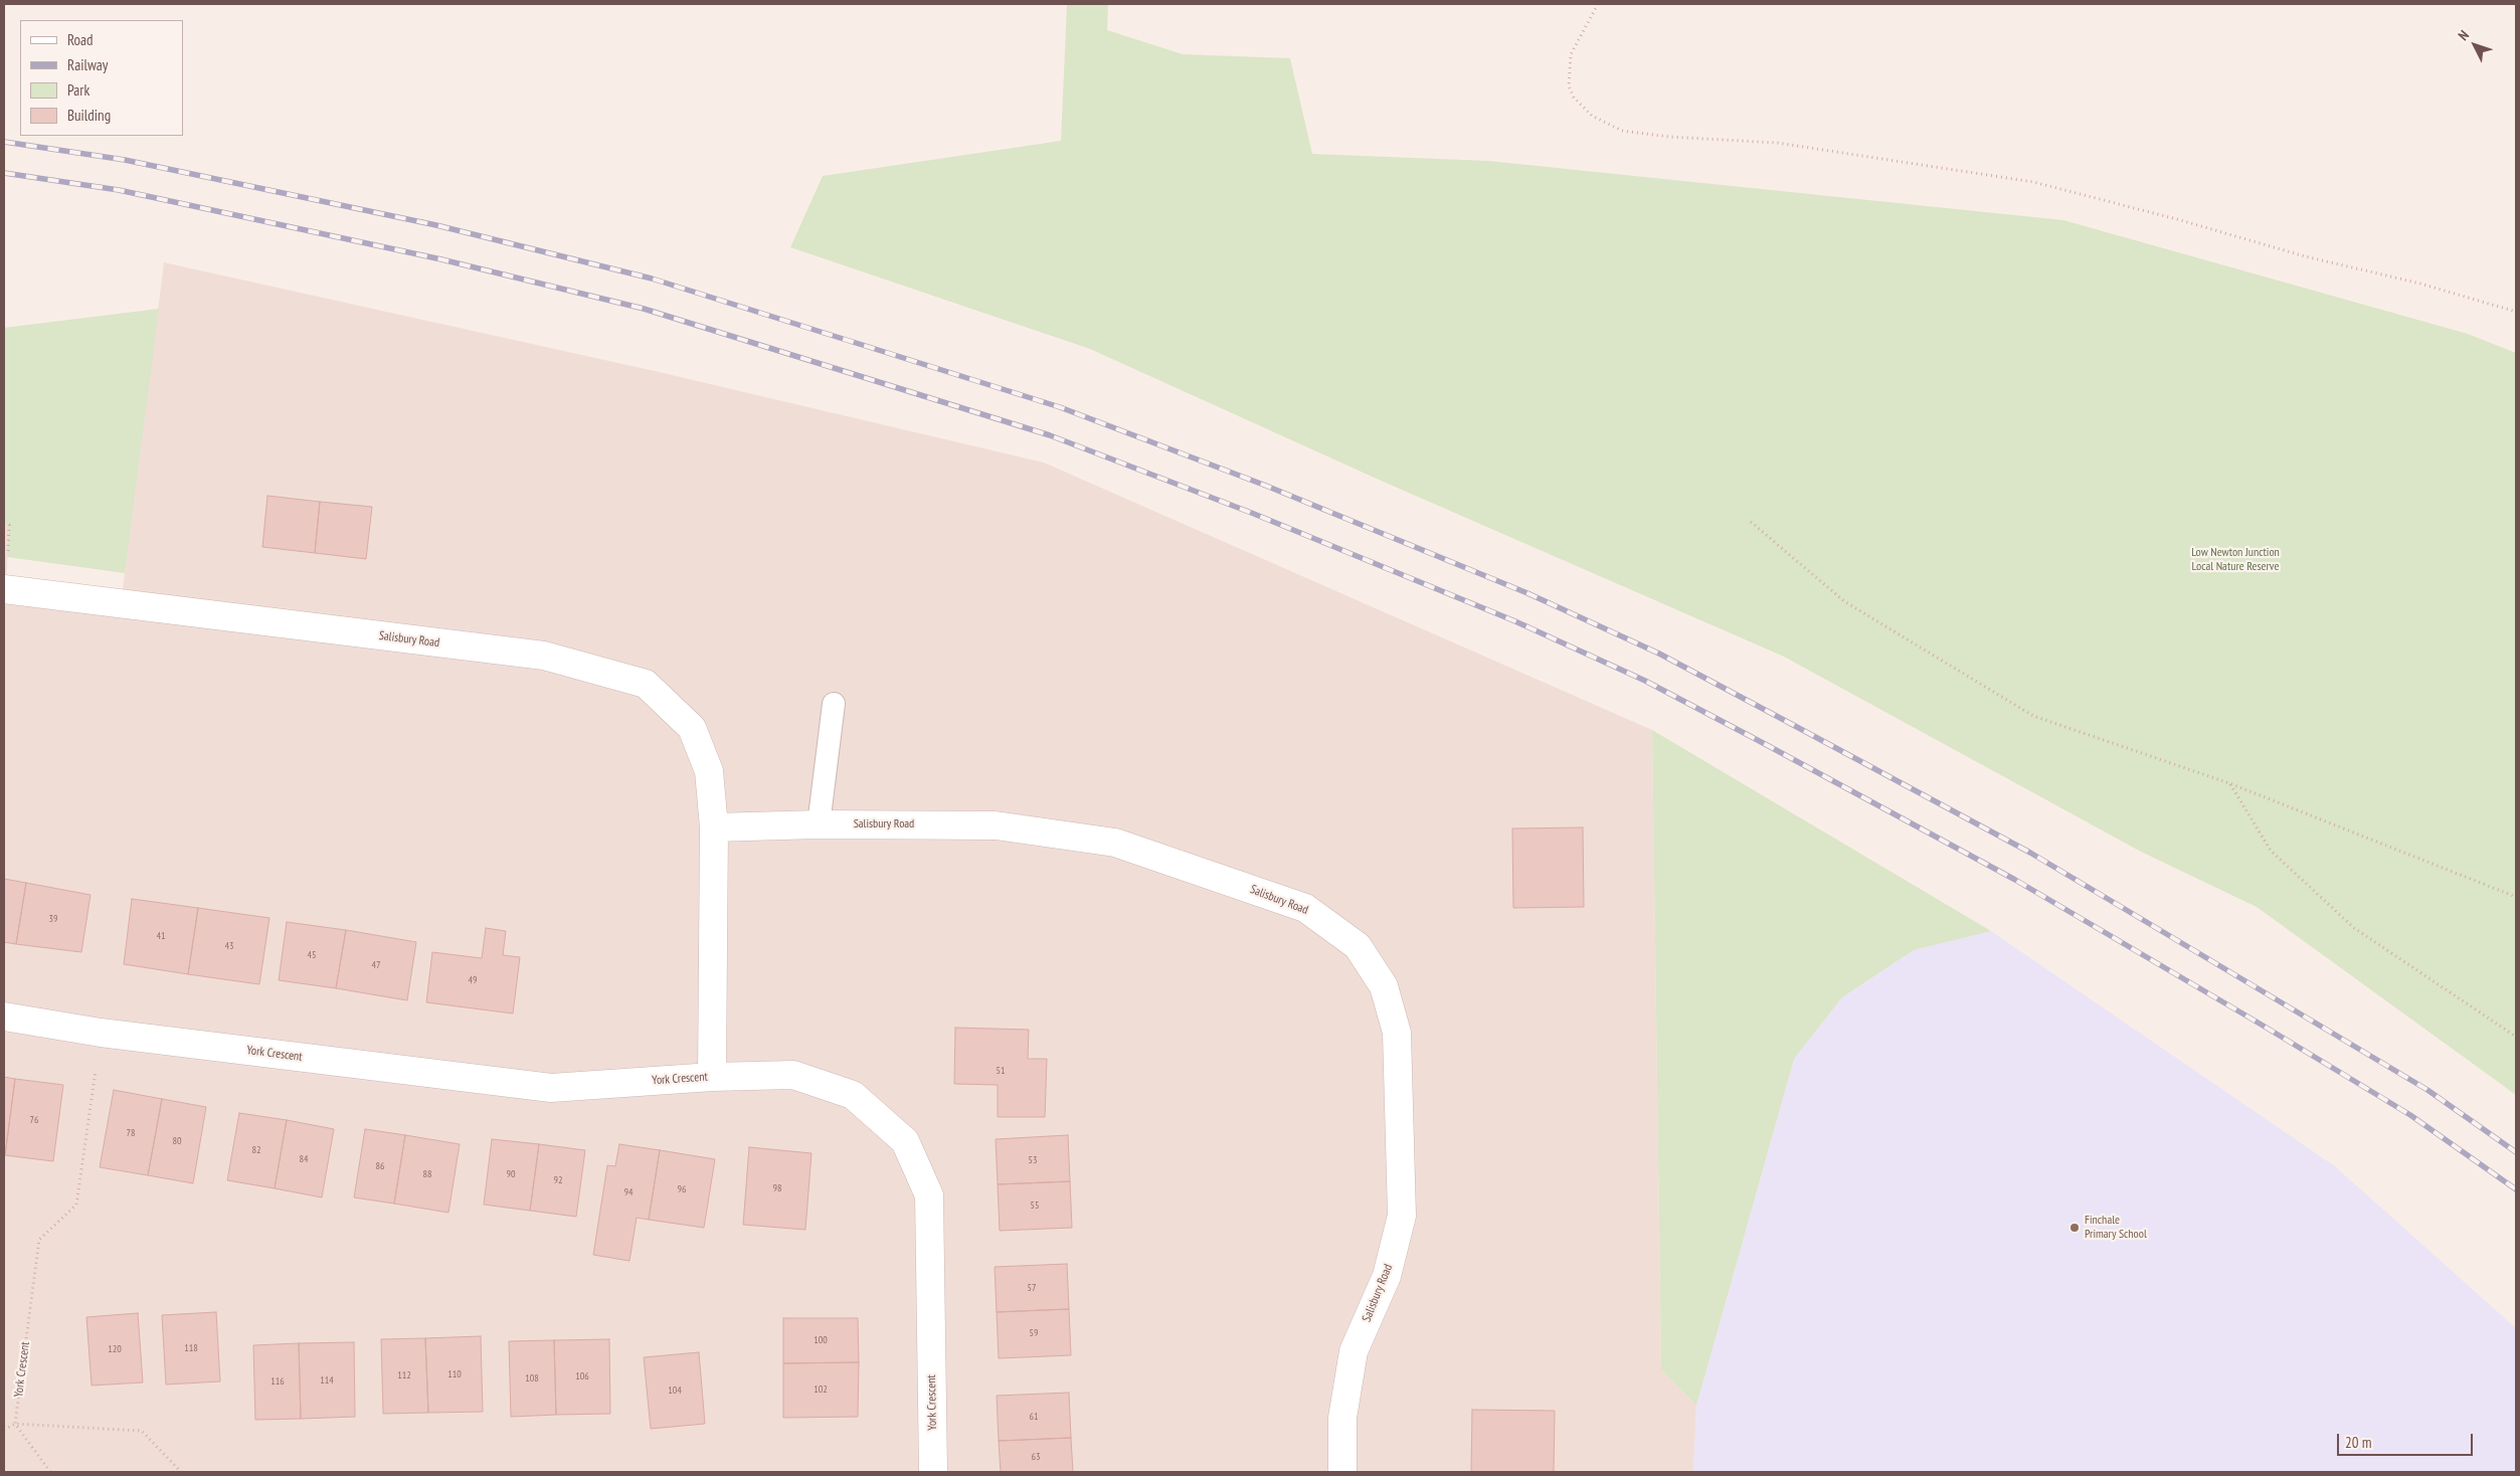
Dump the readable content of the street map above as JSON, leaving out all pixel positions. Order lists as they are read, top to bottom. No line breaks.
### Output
{"streets":{"street":["Salisbury Road","York Crescent"]},"crossings":[["Salisbury Road","York Crescent"]],"parks":["Low Newton Junction Local Nature Reserve"],"places":["Finchale Primary School"],"house_numbers":["39","41","43","45","47","49","51","76","78","80","82","84","53","86","88","90","92","98","96","94","55","57","59","100","118","120","110","112","106","108","114","116","102","104","61","63"],"legend":["Road","Railway","Park","Building"],"scale_bar":"20 m","north":"top left"}
